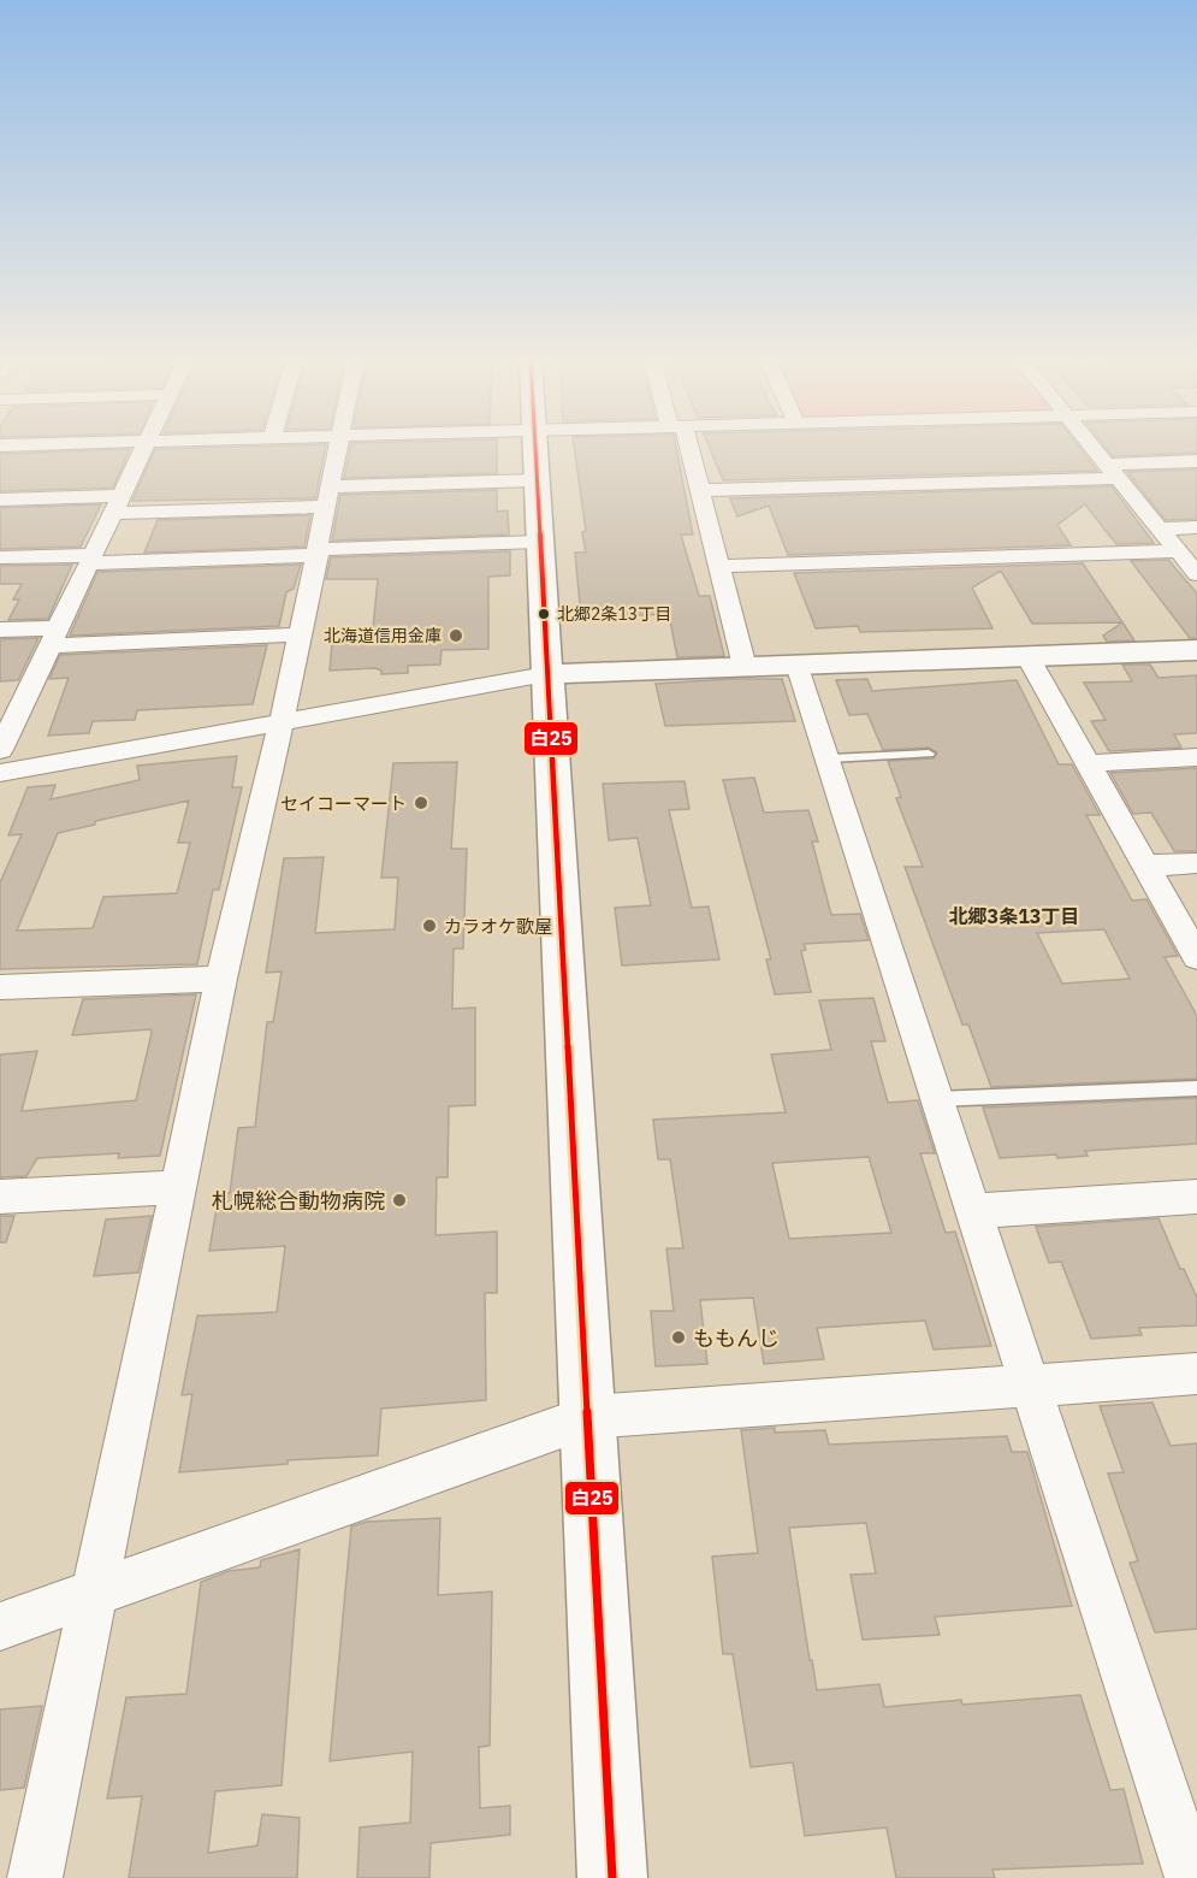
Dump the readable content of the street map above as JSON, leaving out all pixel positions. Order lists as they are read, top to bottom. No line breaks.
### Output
{"districts":["北郷3条13丁目"],"places":["北郷2条13丁目","北海道信用金庫","セイコーマート","カラオケ歌屋","札幌総合動物病院","ももんじ"],"lines":["transit line 白25"]}
